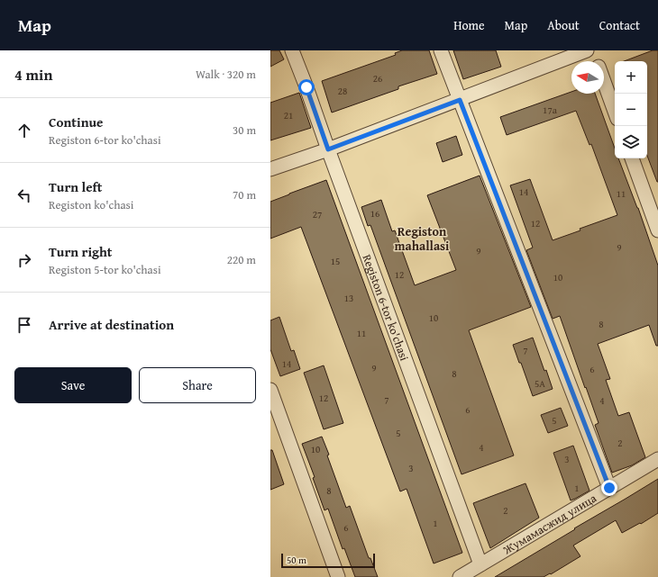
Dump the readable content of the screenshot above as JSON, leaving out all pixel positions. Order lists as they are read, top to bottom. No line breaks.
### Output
{"streets":{"street":["Registon 6-tor ko'chasi","Жумамасжид улица"]},"crossings":[["Registon 6-tor ko'chasi","Жумамасжид улица"]],"districts":["Registon mahallasi"],"house_numbers":["26","28","17a","21","14","11","16","27","12","9","9","15","12","10","13","10","8","11","7","14","9","6","8","5A","12","7","4","6","5","5","2","4","10","3","3","1","8","2","1","6"],"scale_bar":"50 m","north":"left","page":{"header":"Map","nav":["Home","Map","About","Contact"],"heading":["4 min","Walk · 320 m"],"map_buttons":["+","−"],"list":[["Continue","Registon 6-tor ko'chasi","30 m"],["Turn left","Registon ko'chasi","70 m"],["Turn right","Registon 5-tor ko'chasi","220 m"],"Arrive at destination"],"buttons":["Save","Share"],"scale":"50 m"}}
